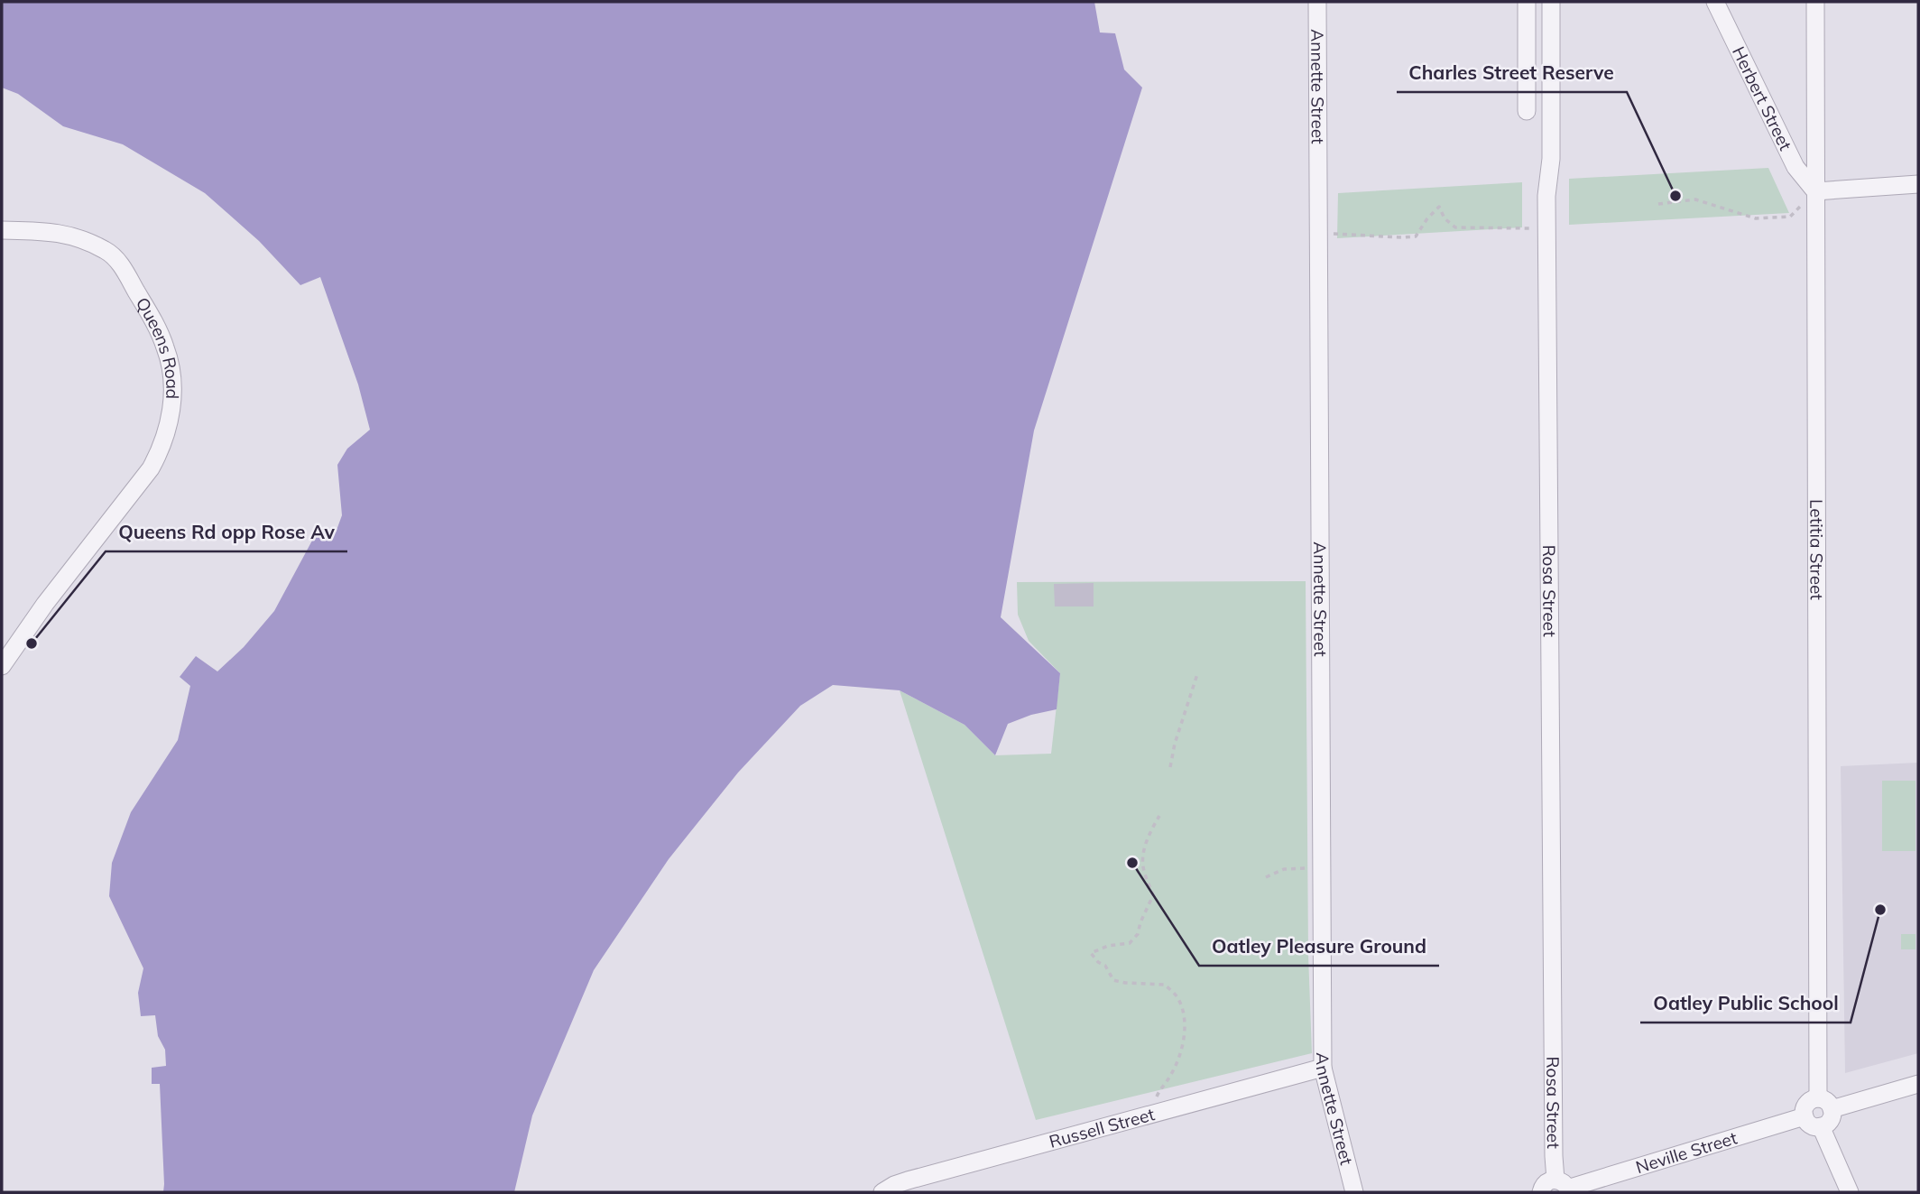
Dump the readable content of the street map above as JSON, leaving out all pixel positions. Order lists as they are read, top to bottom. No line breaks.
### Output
{"streets":{"street":["Annette Street","Herbert Street","Queens Road","Letitia Street","Rosa Street","Russell Street","Neville Street"]},"crossings":[["Annette Street","Russell Street"],["Herbert Street","Letitia Street"],["Letitia Street","Neville Street"],["Rosa Street","Neville Street"]],"places":["Charles Street Reserve","Queens Rd opp Rose Av","Oatley Pleasure Ground","Oatley Public School"]}
